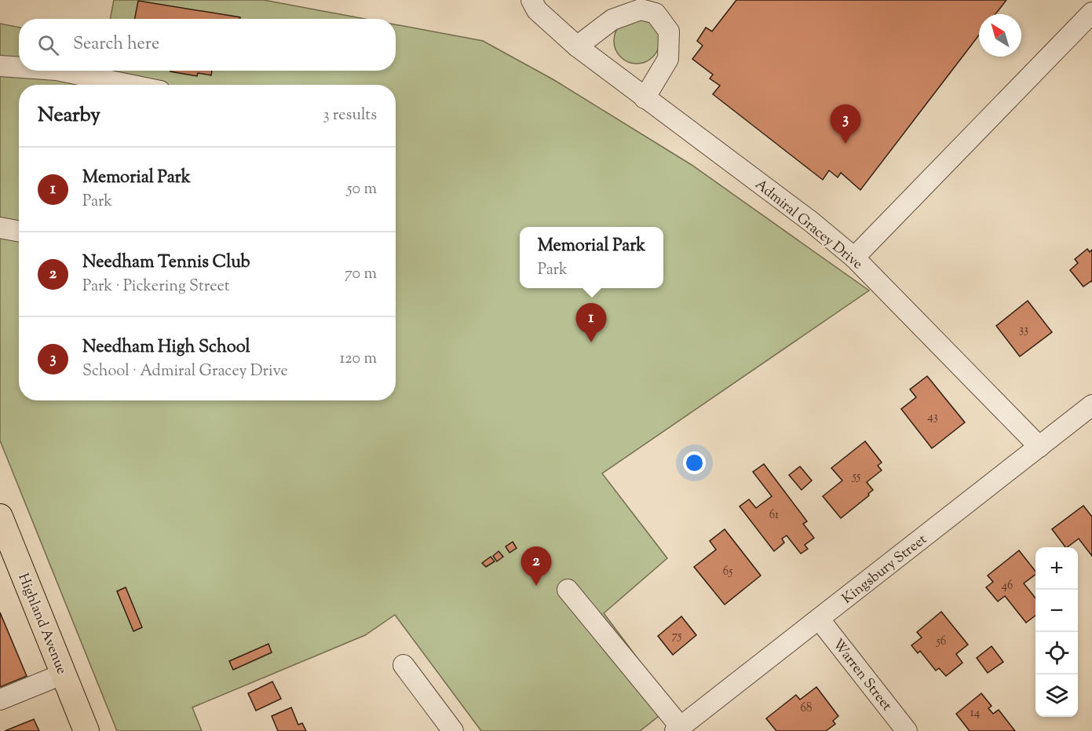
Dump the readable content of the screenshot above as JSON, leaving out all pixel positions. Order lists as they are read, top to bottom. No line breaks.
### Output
{"streets":{"main road":["Highland Avenue"],"street":["Admiral Gracey Drive","Kingsbury Street","Warren Street"]},"crossings":[["Admiral Gracey Drive","Kingsbury Street"],["Kingsbury Street","Warren Street"]],"house_numbers":["33","43","55","61","65","46","75","56","68","14"],"north":"top left","page":{"search":"Search here","heading":["Nearby","3 results"],"pins":["3","1","2"],"list":[{"mark":"1","name":"Memorial Park","note":"Park","value":"50 m"},{"mark":"2","name":"Needham Tennis Club","note":"Park · Pickering Street","value":"70 m"},{"mark":"3","name":"Needham High School","note":"School · Admiral Gracey Drive","value":"120 m"}],"popup":["Memorial Park","Park"],"map_buttons":["+","−"]}}
